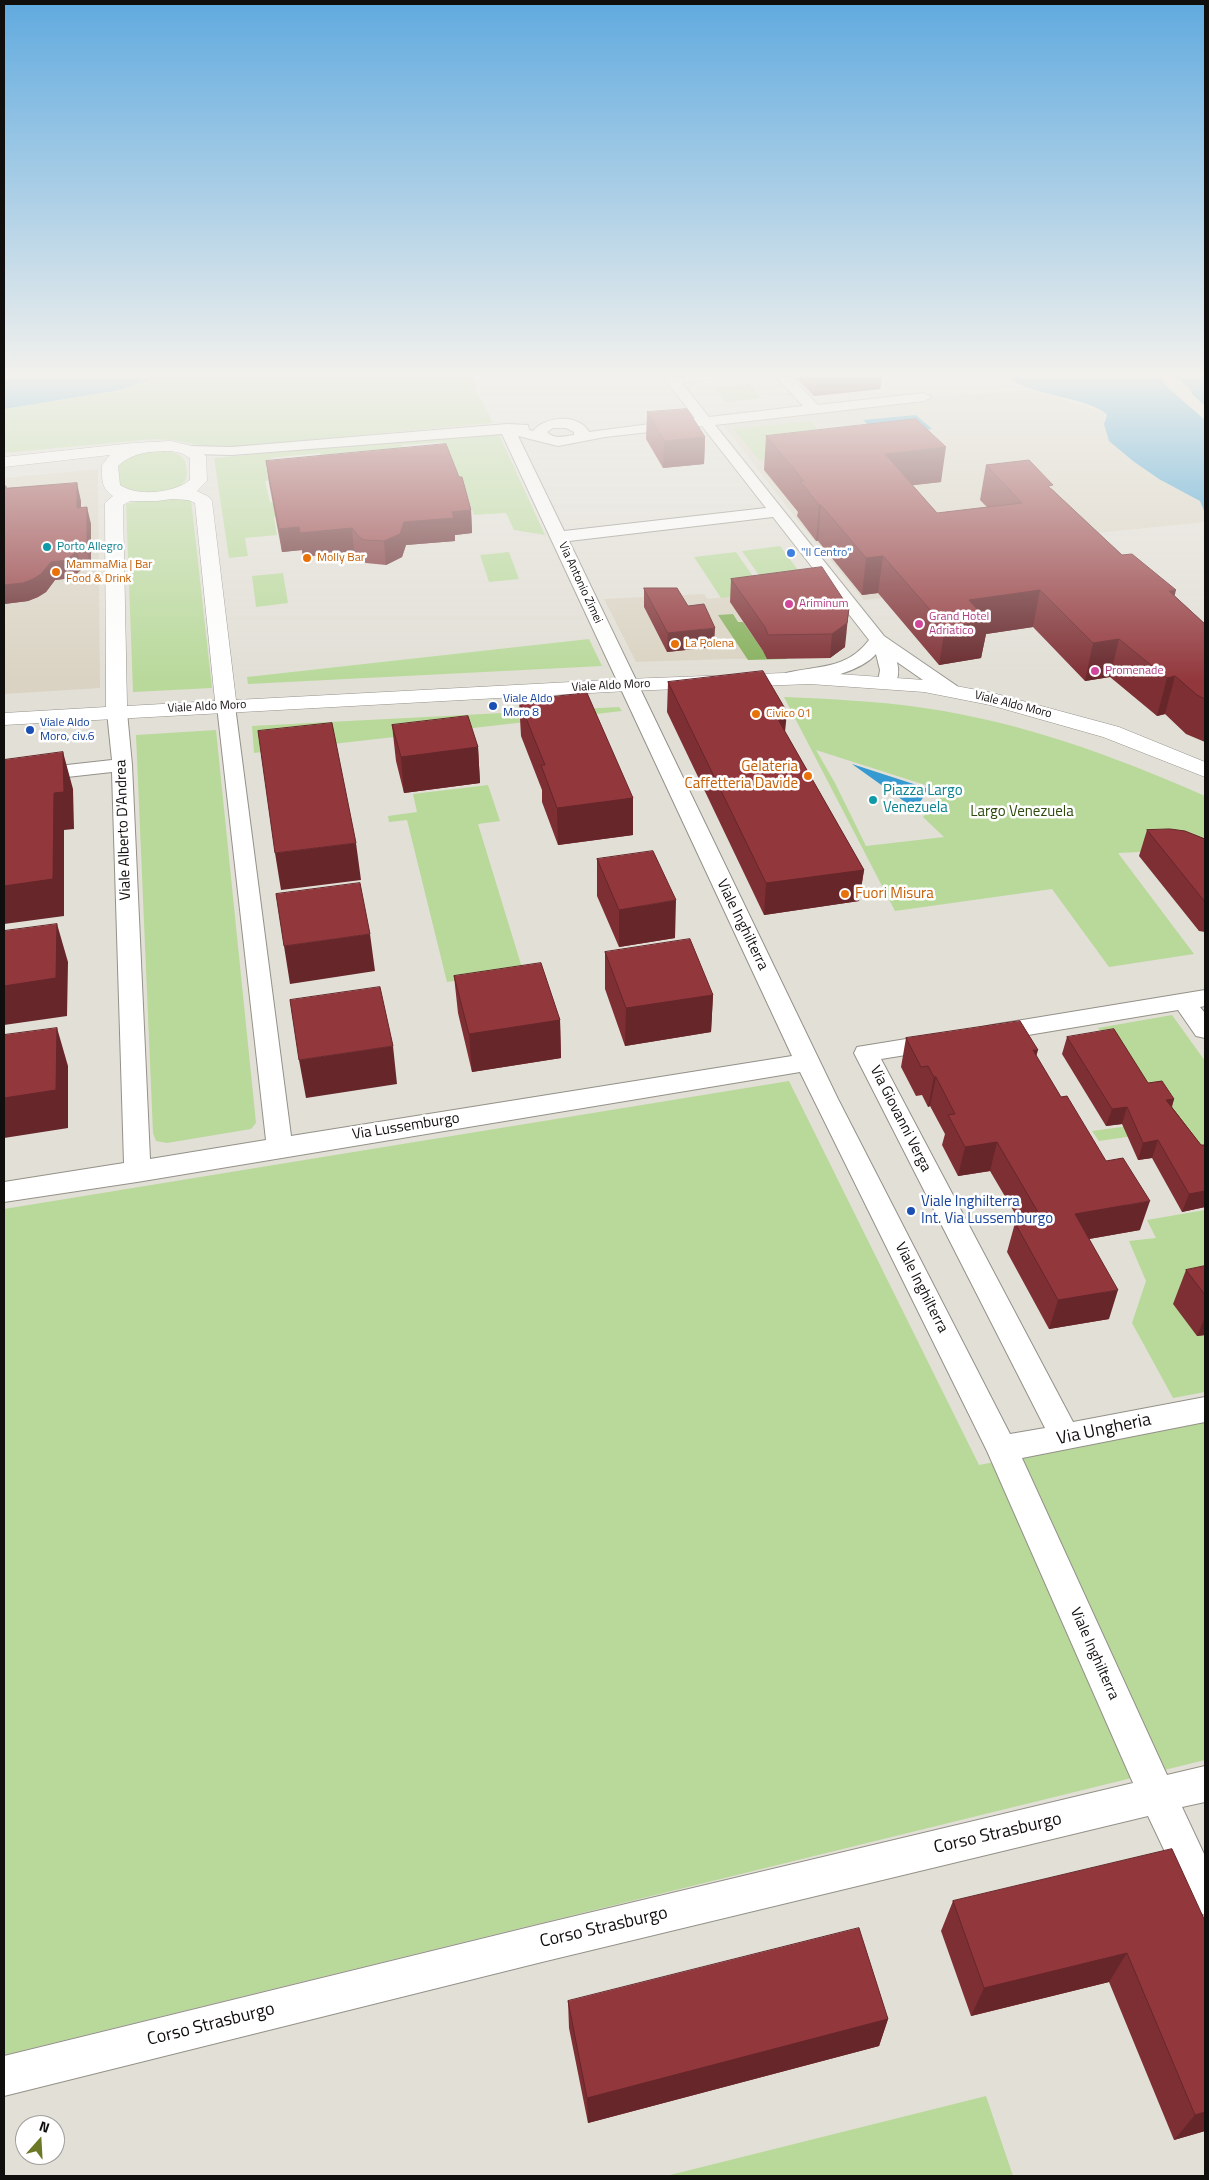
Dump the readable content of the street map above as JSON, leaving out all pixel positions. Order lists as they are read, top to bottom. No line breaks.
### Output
{"streets":{"street":["Via Antonio Zimei","Viale Aldo Moro","Viale Alberto D'Andrea","Viale Inghilterra","Via Giovanni Verga","Via Lussemburgo","Via Ungheria","Corso Strasburgo"]},"crossings":[["Via Antonio Zimei","Viale Aldo Moro"],["Via Antonio Zimei","Viale Inghilterra"],["Viale Aldo Moro","Viale Alberto D'Andrea"],["Viale Aldo Moro","Viale Inghilterra"],["Viale Alberto D'Andrea","Via Lussemburgo"],["Viale Inghilterra","Via Lussemburgo"],["Viale Inghilterra","Via Ungheria"],["Viale Inghilterra","Corso Strasburgo"],["Via Giovanni Verga","Via Ungheria"]],"parks":["Largo Venezuela"],"places":["Porto Allegro","\"Il Centro\"","Molly Bar","MammaMia | Bar Food & Drink","Ariminum","Grand Hotel Adriatico","La Polena","Promenade","Viale Aldo Moro 8","Civico 01","Viale Aldo Moro, civ.6","Gelateria Caffetteria Davide","Piazza Largo Venezuela","Fuori Misura","Viale Inghilterra Int. Via Lussemburgo"],"north":"top"}
